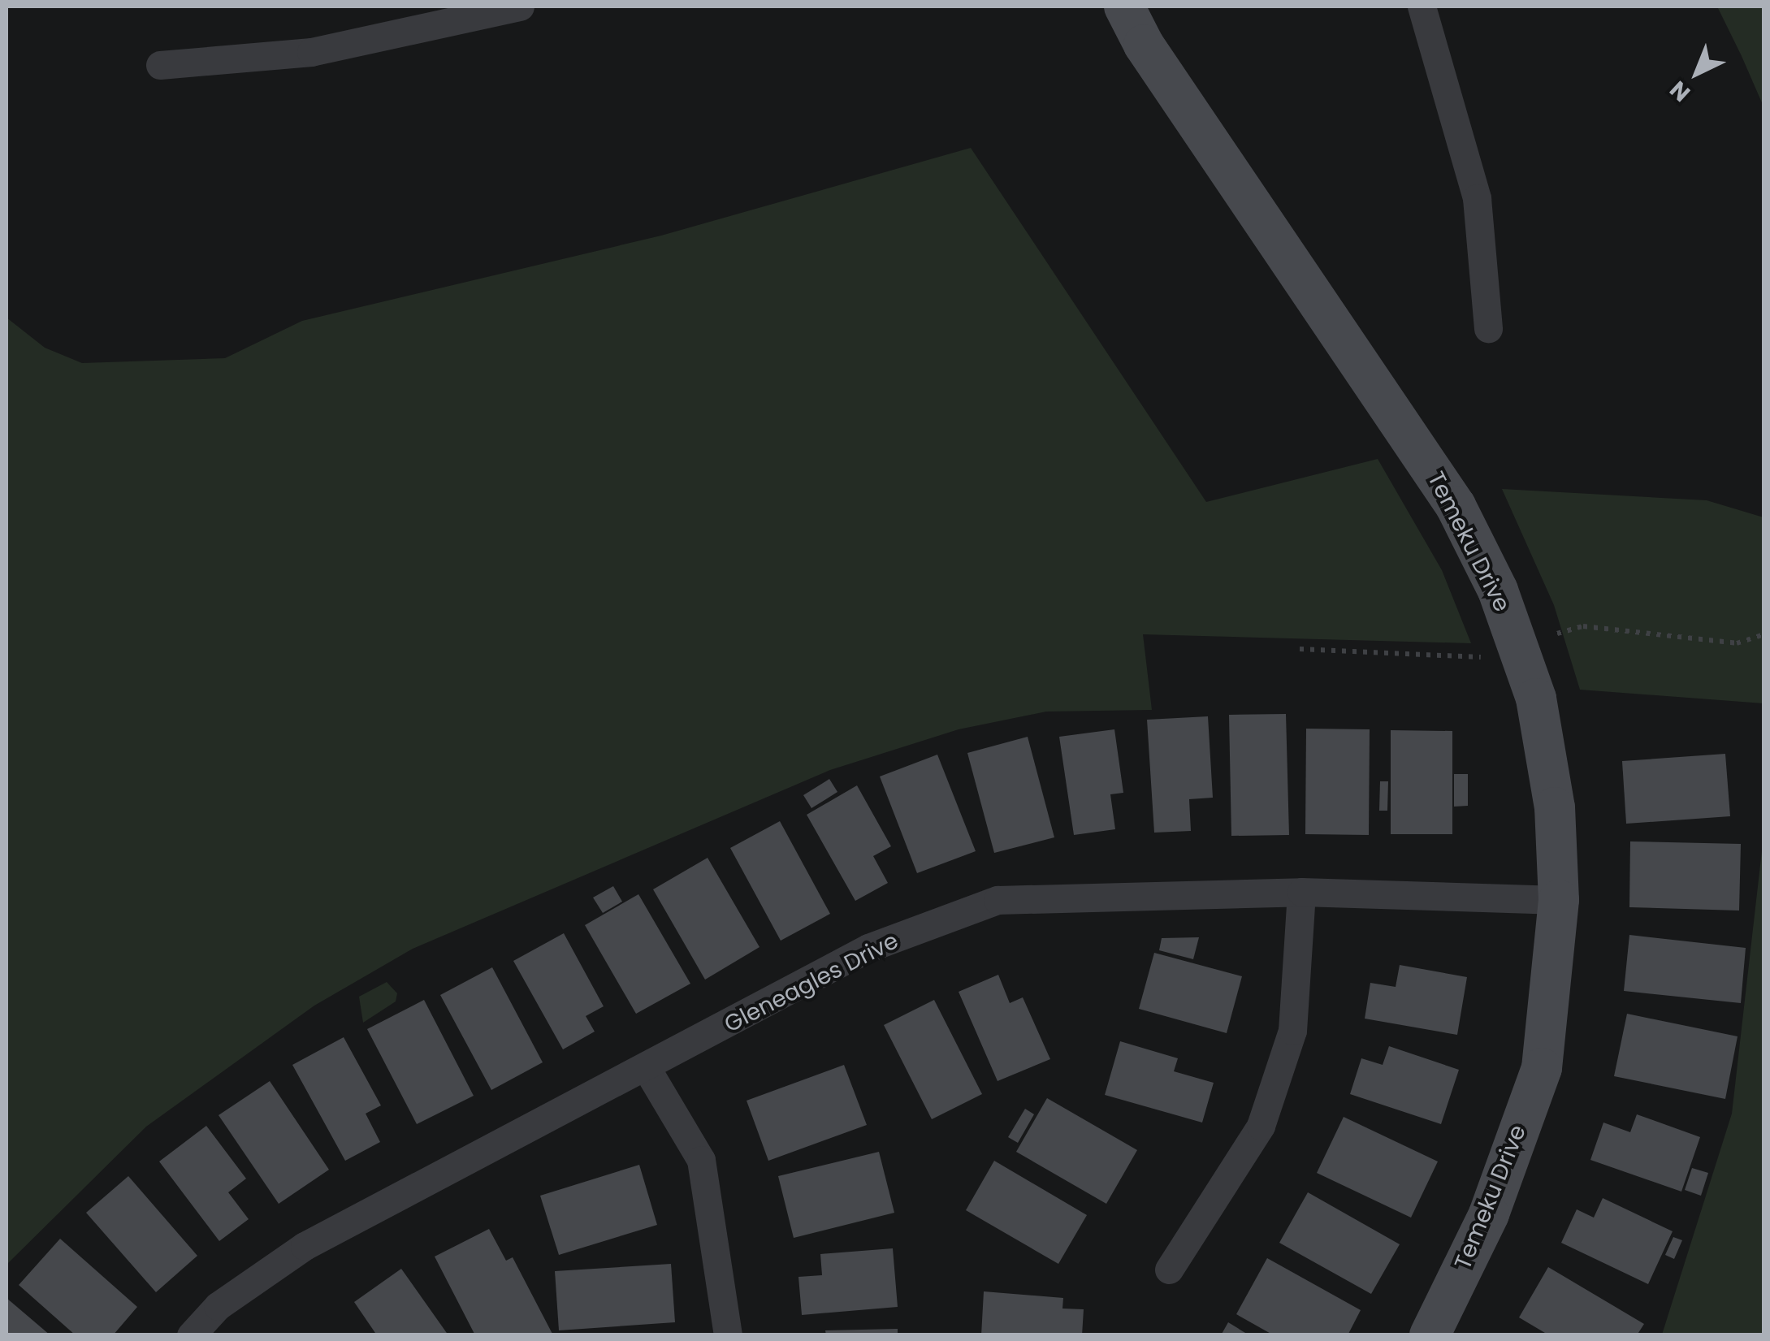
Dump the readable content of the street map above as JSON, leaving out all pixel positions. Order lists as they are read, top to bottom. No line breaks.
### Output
{"streets":{"street":["Temeku Drive","Gleneagles Drive"]},"crossings":[["Temeku Drive","Gleneagles Drive"]],"north":"bottom left"}
